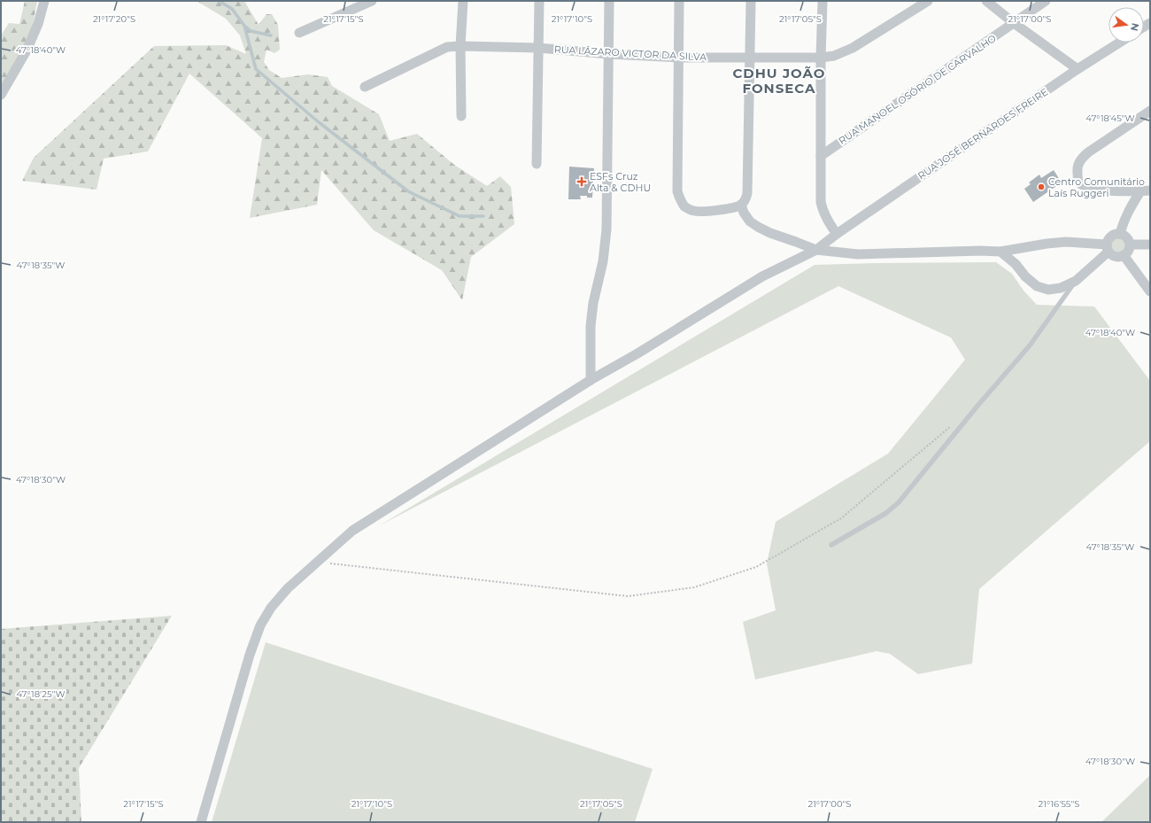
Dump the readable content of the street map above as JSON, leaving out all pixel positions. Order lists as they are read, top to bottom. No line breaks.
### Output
{"streets":{"street":["RUA LÁZARO VICTOR DA SILVA","RUA MANOEL OSÓRIO DE CARVALHO","RUA JOSÉ BERNARDES FREIRE"]},"districts":["CDHU JOÃO FONSECA"],"places":{"health":["ESFs Cruz Alta & CDHU"],"other":["Centro Comunitário Laís Ruggeri"]},"north":"right","coordinates":["21°17'20\"S","21°17'15\"S","21°17'10\"S","21°17'05\"S","21°17'00\"S","47°18'40\"W","47°18'45\"W","47°18'35\"W","47°18'30\"W","47°18'25\"W","21°16'55\"S"]}
